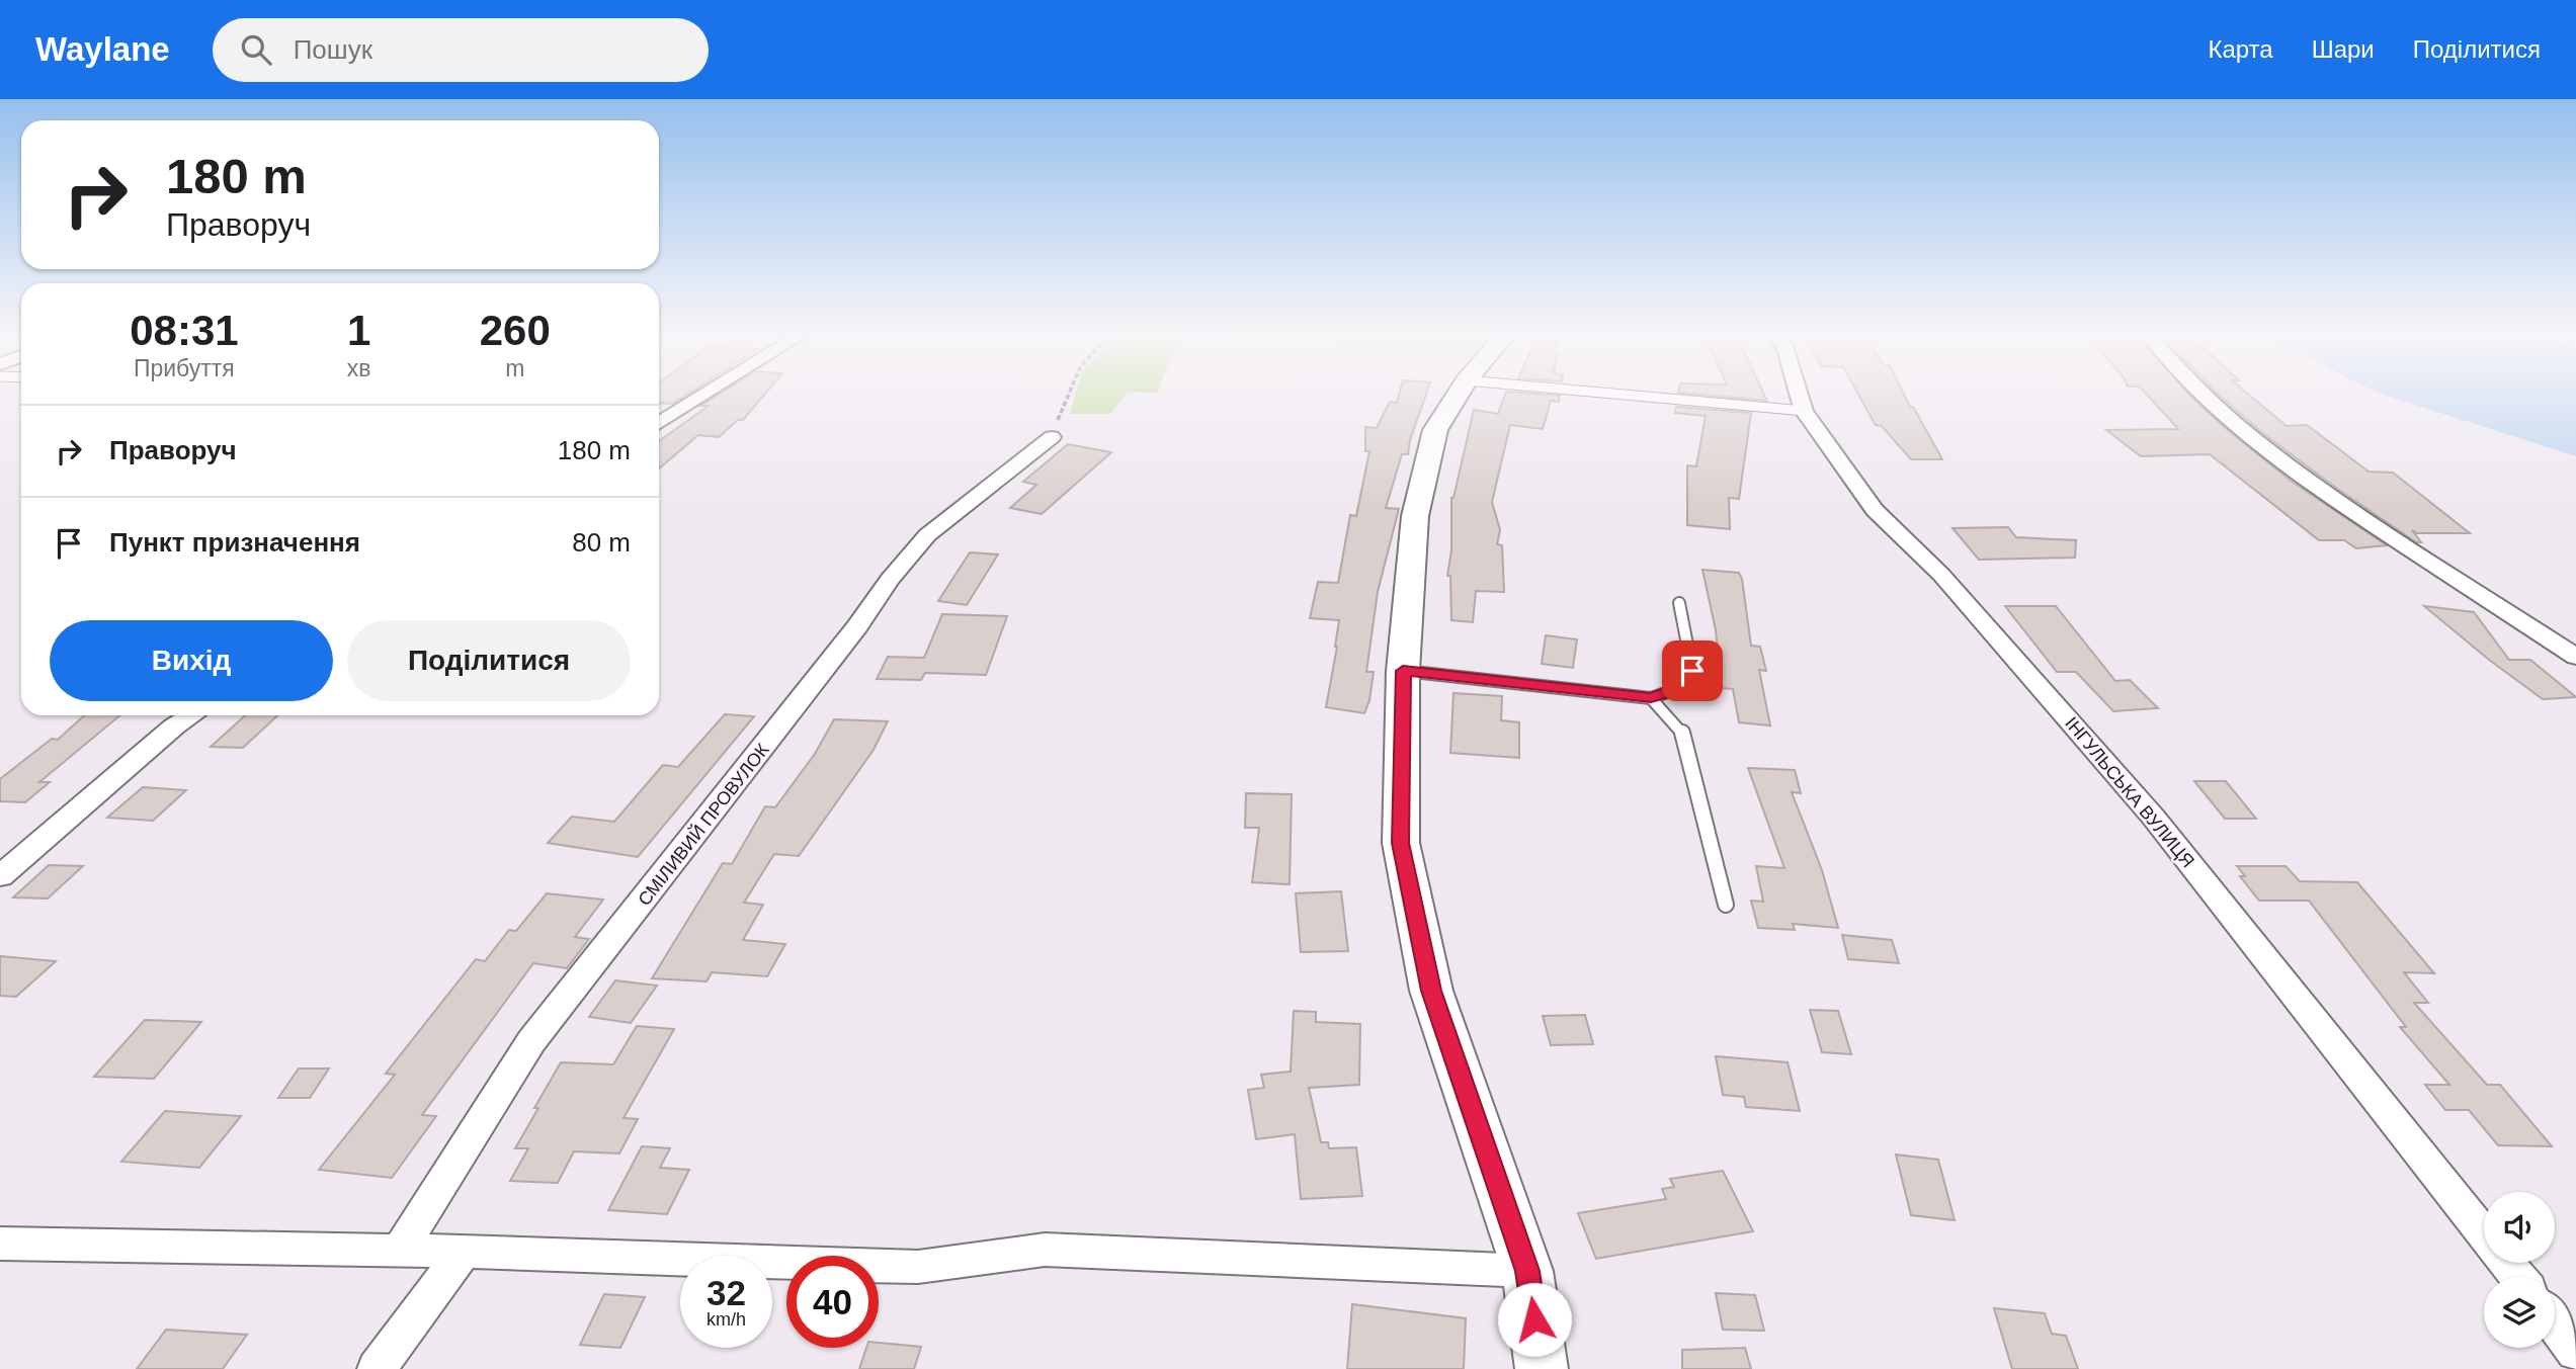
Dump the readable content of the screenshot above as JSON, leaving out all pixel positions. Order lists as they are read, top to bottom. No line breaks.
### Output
{"streets":{"street":["ІНГУЛЬСЬКА ВУЛИЦЯ","СМІЛИВИЙ ПРОВУЛОК"]},"page":{"header":"Waylane","search":"Пошук","nav":["Карта","Шари","Поділитися"],"turn":["180 m","Праворуч"],"eta":["08:31","Прибуття","1","хв","260","m"],"list":[{"name":"Праворуч","value":"180 m"},{"name":"Пункт призначення","value":"80 m"}],"buttons":["Вихід","Поділитися"],"speed":"32 km/h","limit":"40"}}
